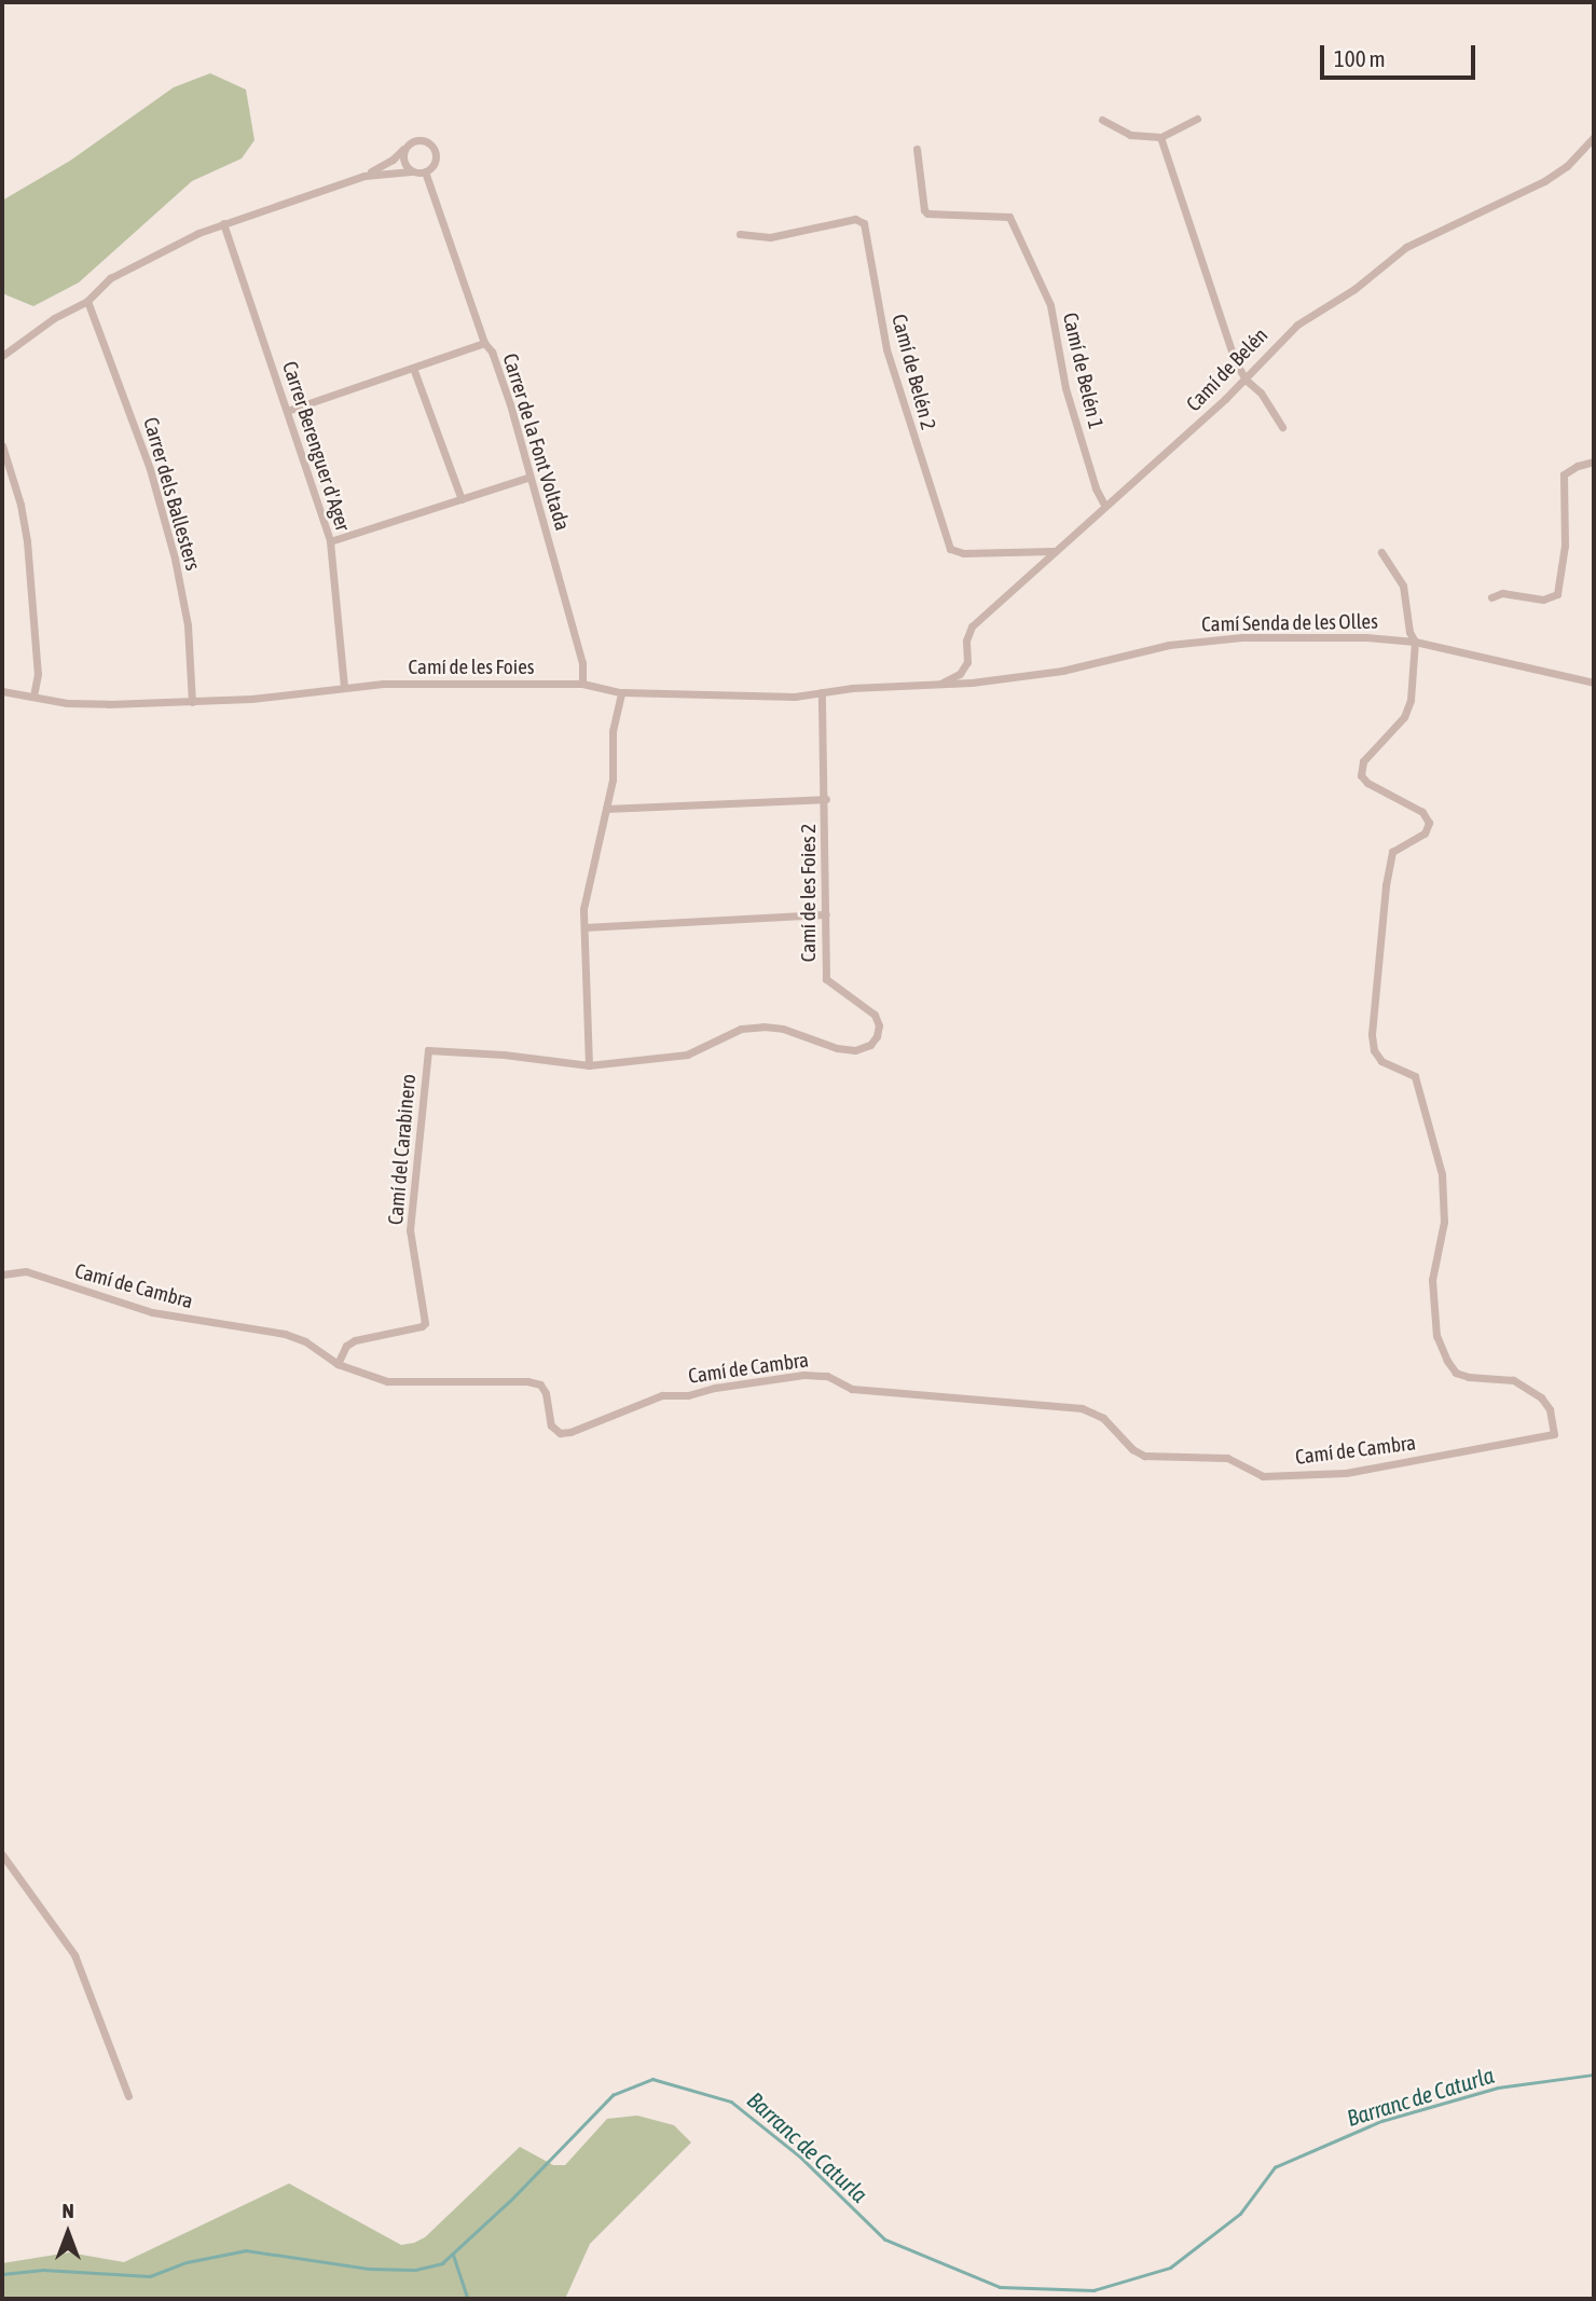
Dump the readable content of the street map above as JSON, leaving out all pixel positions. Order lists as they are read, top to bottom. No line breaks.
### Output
{"streets":{"street":["Camí de Belén","Camí de Belén 1","Camí de Belén 2","Carrer de la Font Voltada","Carrer Berenguer d'Ager","Carrer dels Ballesters","Camí Senda de les Olles","Camí de les Foies","Camí de les Foies 2","Camí del Carabinero","Camí de Cambra"]},"crossings":[["Camí de Belén","Camí de Belén 1"],["Camí de Belén","Camí de Belén 2"],["Camí de Belén","Camí Senda de les Olles"],["Camí de Belén","Camí de les Foies"],["Carrer de la Font Voltada","Camí de les Foies"],["Carrer Berenguer d'Ager","Camí de les Foies"],["Carrer dels Ballesters","Camí de les Foies"],["Camí Senda de les Olles","Camí de les Foies"],["Camí Senda de les Olles","Camí de Cambra"],["Camí de les Foies","Camí de les Foies 2"],["Camí de les Foies 2","Camí del Carabinero"],["Camí del Carabinero","Camí de Cambra"]],"water":["Barranc de Caturla"],"scale_bar":"100 m","north":"top"}
